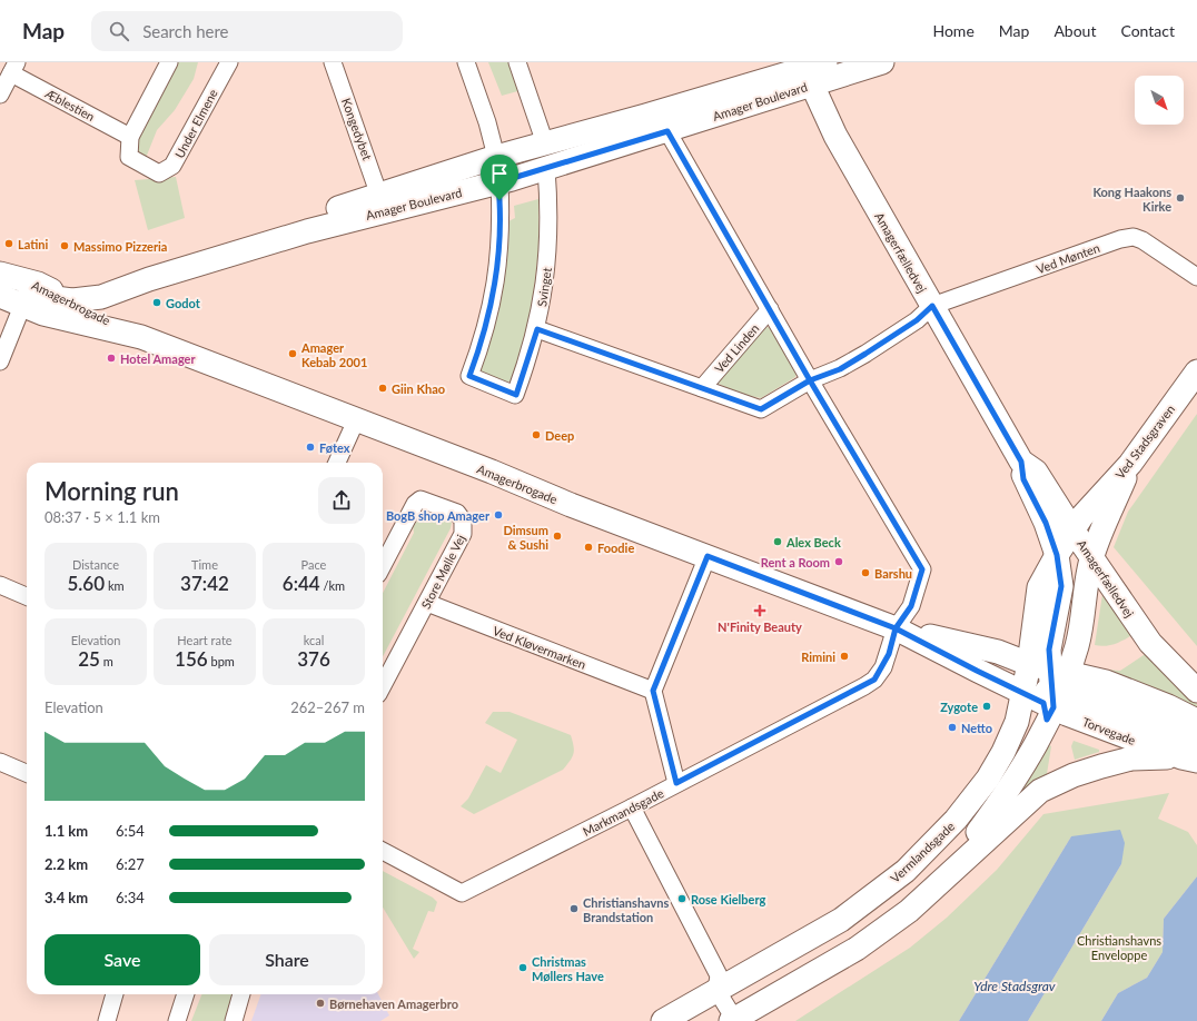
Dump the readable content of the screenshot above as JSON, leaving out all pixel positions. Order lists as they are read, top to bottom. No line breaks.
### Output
{"streets":{"street":["Amager Boulevard","Æblestien","Under Elmene","Kongedybet","Amagerfælledvej","Ved Mønten","Svinget","Amagerbrogade","Ved Linden","Ved Stadsgraven","Store Mølle Vej","Ved Kløvermarken","Torvegade","Markmandsgade","Vermlandsgade"]},"crossings":[["Amager Boulevard","Kongedybet"],["Amager Boulevard","Amagerfælledvej"],["Amager Boulevard","Svinget"],["Amager Boulevard","Amagerbrogade"],["Æblestien","Under Elmene"],["Amagerfælledvej","Ved Mønten"],["Amagerfælledvej","Ved Stadsgraven"],["Amagerbrogade","Ved Stadsgraven"],["Amagerbrogade","Torvegade"],["Amagerbrogade","Markmandsgade"],["Amagerbrogade","Vermlandsgade"],["Ved Stadsgraven","Torvegade"],["Ved Stadsgraven","Vermlandsgade"],["Store Mølle Vej","Ved Kløvermarken"],["Torvegade","Vermlandsgade"],["Markmandsgade","Vermlandsgade"]],"water":["Ydre Stadsgrav"],"parks":["Christianshavns Enveloppe"],"places":{"other":["Kong Haakons Kirke","Latini","Massimo Pizzeria","Godot","Amager Kebab 2001","Hotel Amager","Giin Khao","Deep","Føtex","BogB shop Amager","Dimsum & Sushi","Alex Beck","Foodie","Rent a Room","Barshu","Rimini","Zygote","Netto","Rose Kielberg","Christianshavns Brandstation","Christmas Møllers Have","Børnehaven Amagerbro"],"health":["N'Finity Beauty"]},"north":"bottom right","page":{"header":"Map","search":"Search here","nav":["Home","Map","About","Contact"],"heading":["Morning run","08:37 · 5 × 1.1 km"],"stats":[["Distance","5.60 km"],["Time","37:42"],["Pace","6:44 /km"],["Elevation","25 m"],["Heart rate","156 bpm"],["kcal","376"]],"chart":["Elevation","262–267 m"],"list":[{"name":"1.1 km","note":"6:54"},{"name":"2.2 km","note":"6:27"},{"name":"3.4 km","note":"6:34"}],"buttons":["Save","Share"]}}
